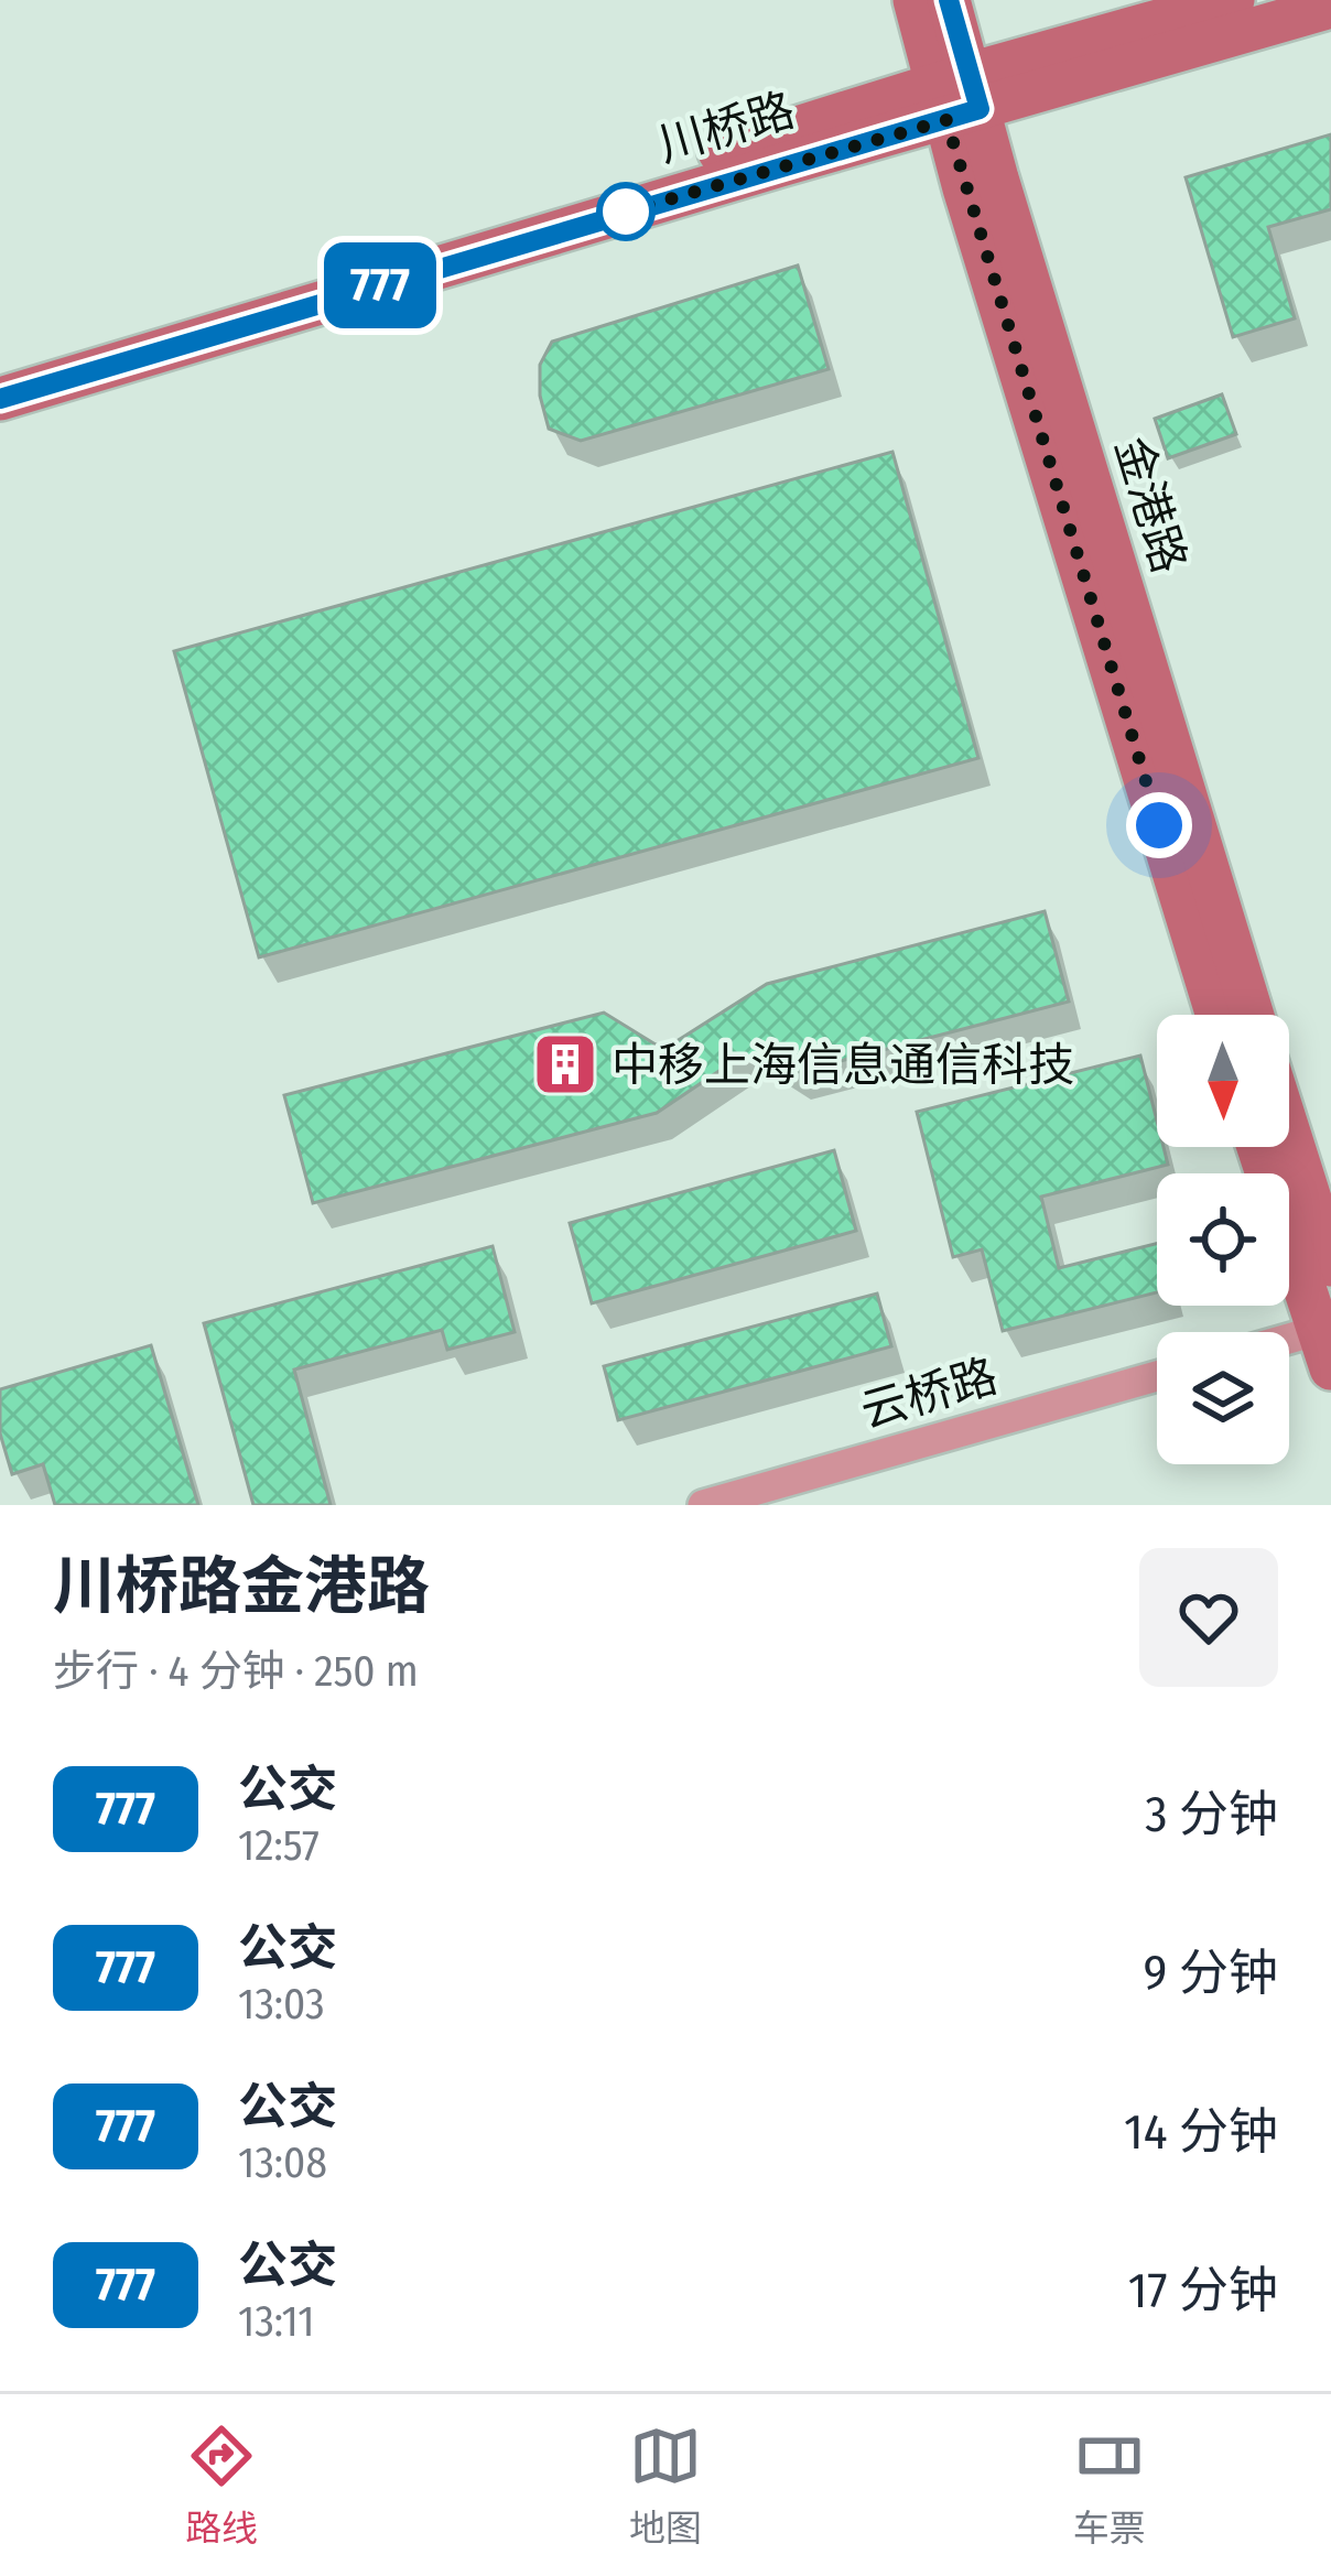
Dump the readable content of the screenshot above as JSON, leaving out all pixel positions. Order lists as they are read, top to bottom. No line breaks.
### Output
{"streets":{"street":["川桥路","金港路","云桥路"]},"crossings":[["川桥路","金港路"]],"places":{"building":["中移上海信息通信科技"]},"lines":["bus line 777"],"north":"bottom","page":{"on_map":"777","heading":["川桥路金港路","步行 · 4 分钟 · 250 m"],"list":[{"mark":"777","name":"公交","note":"12:57","value":"3 分钟"},{"mark":"777","name":"公交","note":"13:03","value":"9 分钟"},{"mark":"777","name":"公交","note":"13:08","value":"14 分钟"},{"mark":"777","name":"公交","note":"13:11","value":"17 分钟"}],"tabs":["路线","地图","车票"]}}
